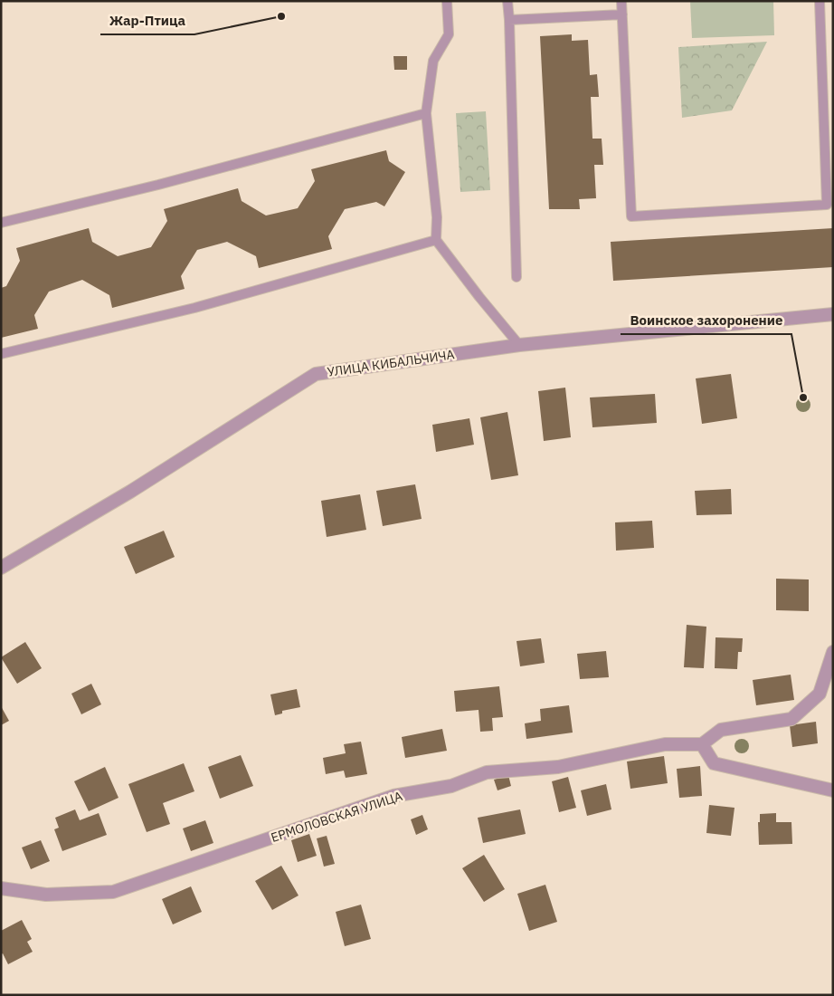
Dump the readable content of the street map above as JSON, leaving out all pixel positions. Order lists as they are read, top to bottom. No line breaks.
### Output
{"streets":{"street":["УЛИЦА КИБАЛЬЧИЧА","ЕРМОЛОВСКАЯ УЛИЦА"]},"places":["Жар-Птица","Воинское захоронение"]}
